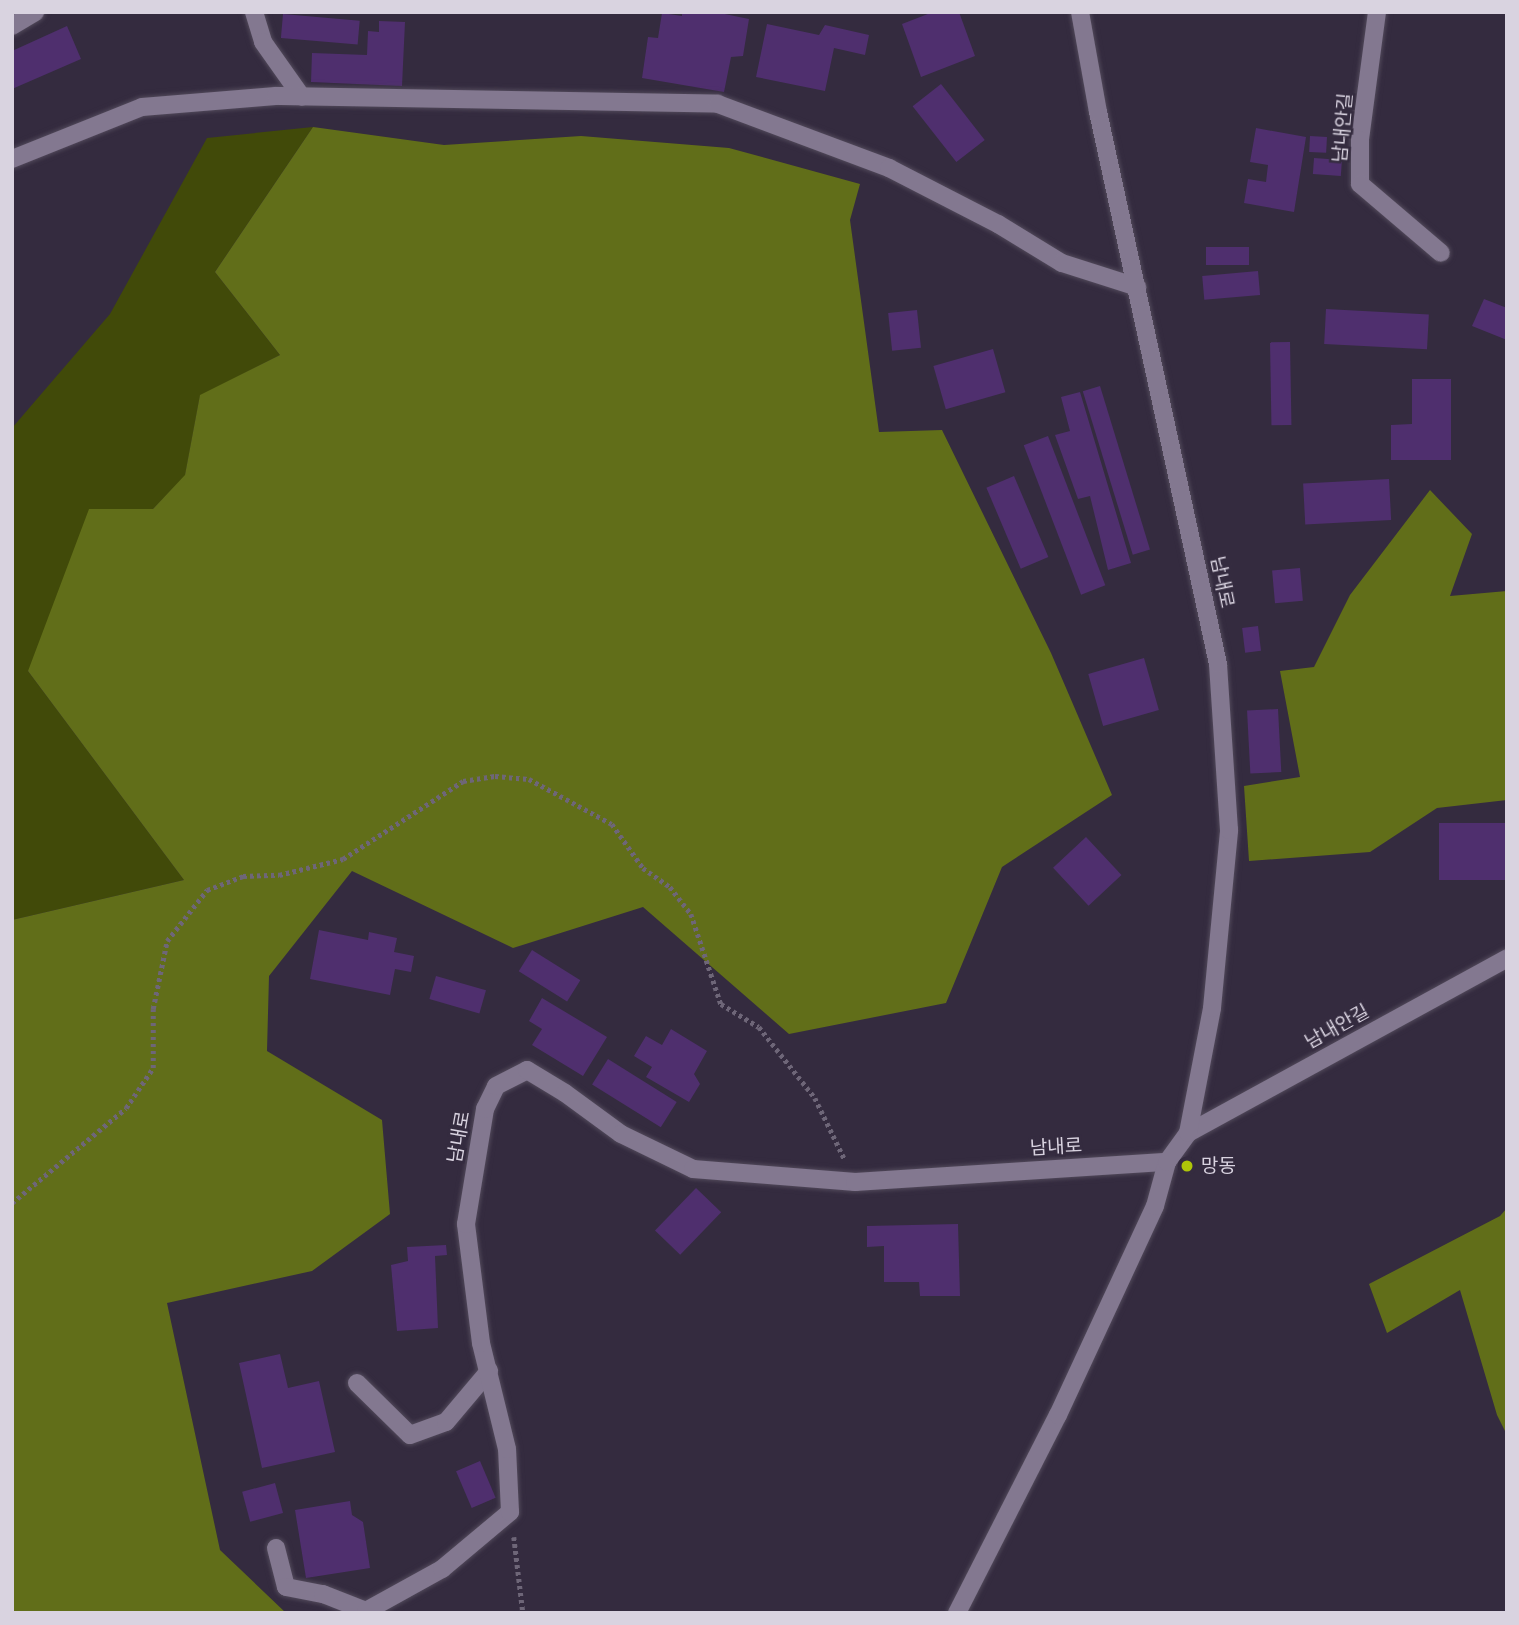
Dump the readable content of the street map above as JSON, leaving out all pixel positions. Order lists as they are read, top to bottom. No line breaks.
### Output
{"streets":{"street":["남내안길","남내로"]},"crossings":[["남내안길","남내로"]],"places":["망동"]}
